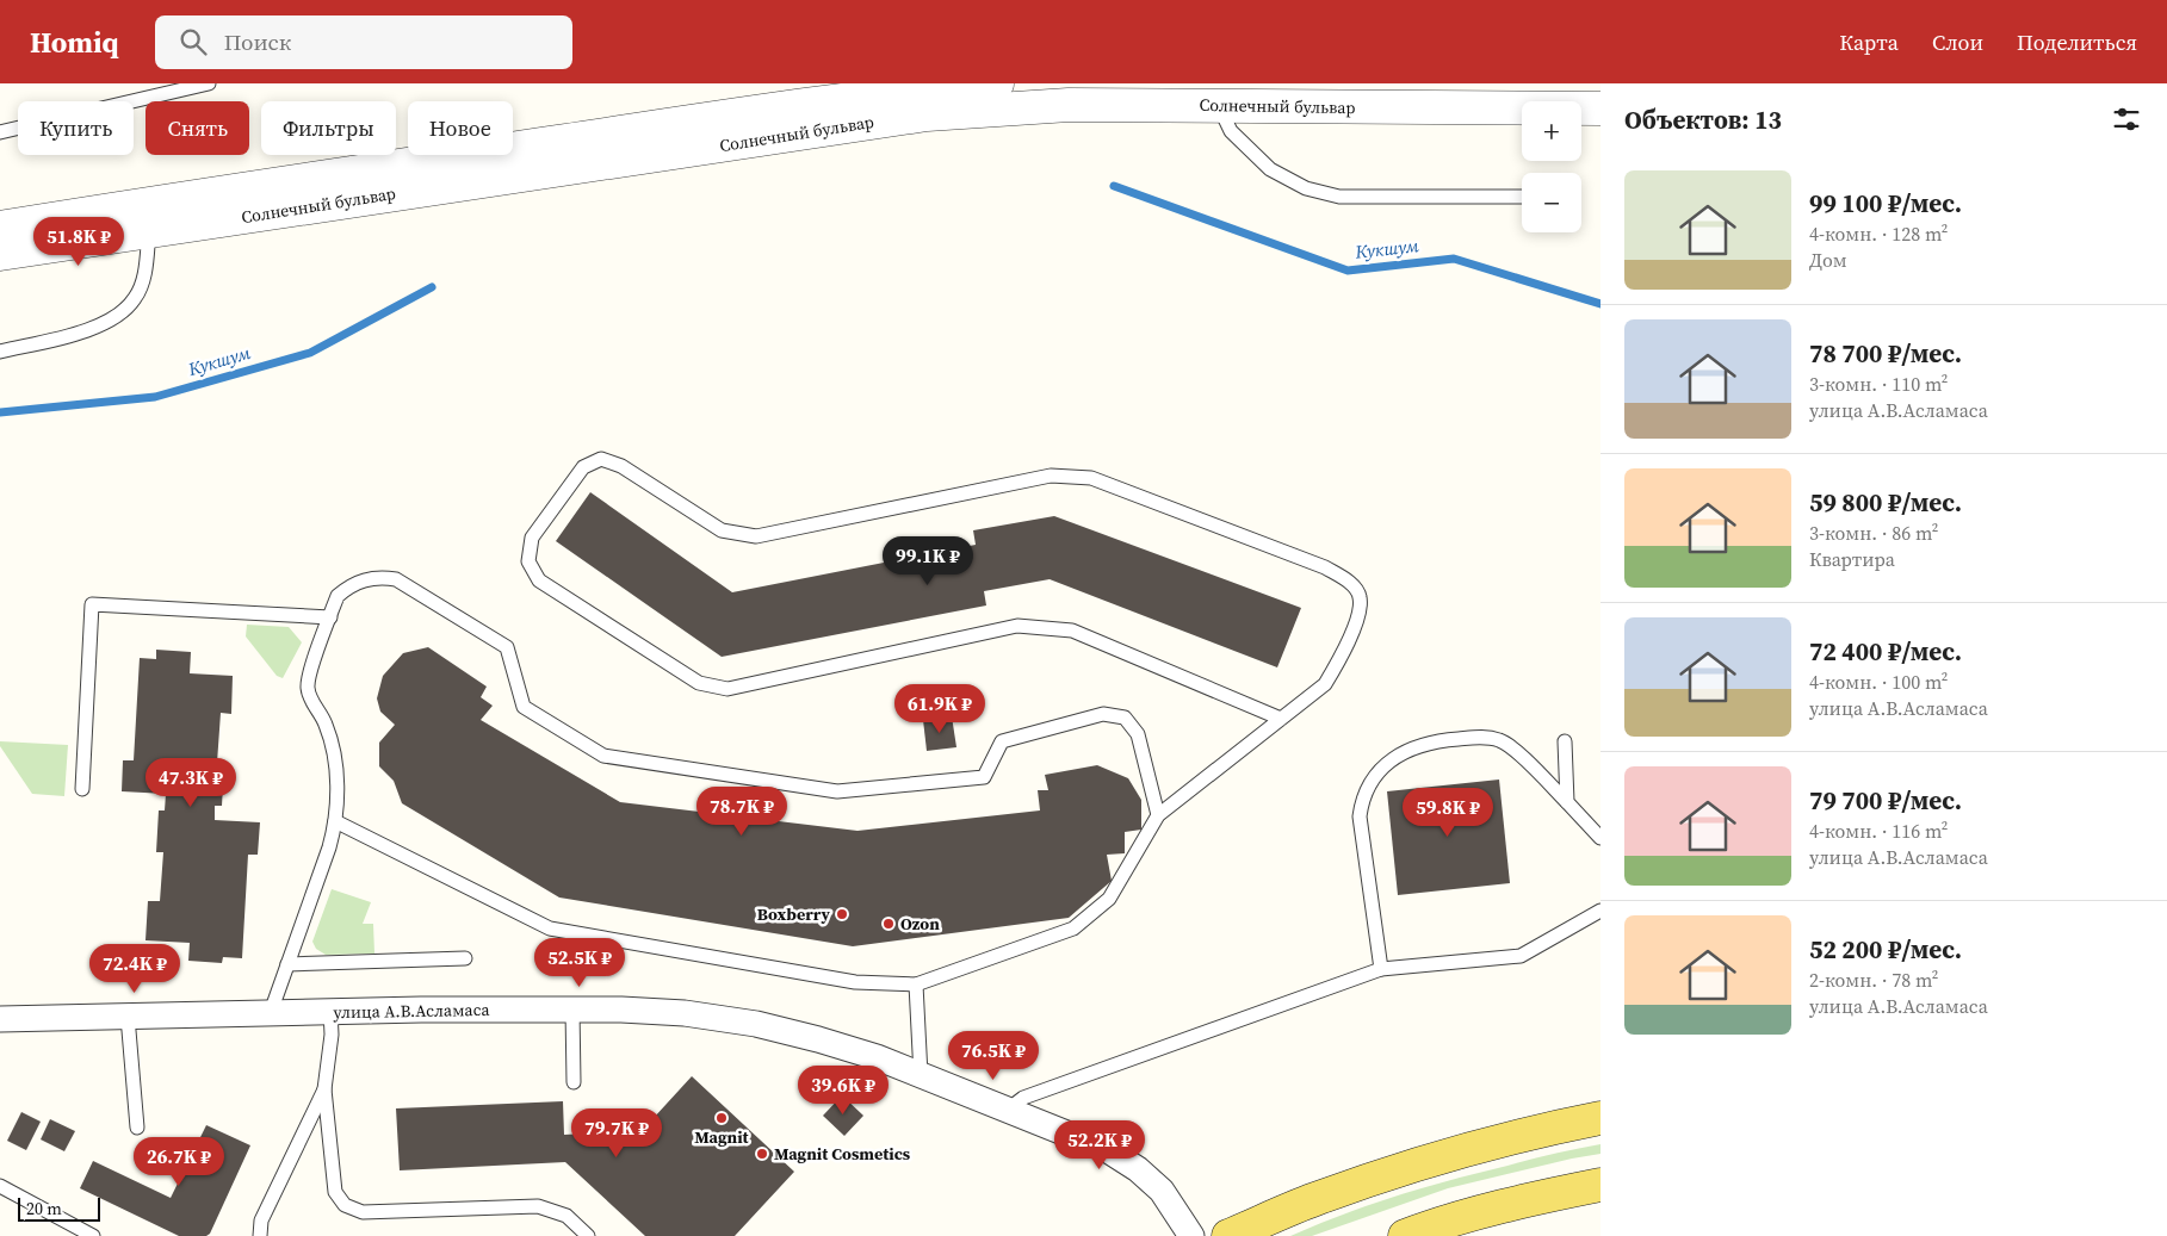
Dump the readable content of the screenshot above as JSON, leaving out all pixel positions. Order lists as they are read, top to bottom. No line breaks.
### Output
{"streets":{"street":["Солнечный бульвар","улица А.В.Асламаса"]},"water":["Кукшум"],"places":["Boxberry","Ozon","Magnit","Magnit Cosmetics"],"scale_bar":"20 m","page":{"header":"Homiq","search":"Поиск","nav":["Карта","Слои","Поделиться"],"heading":"Объектов: 13","map_buttons":["+","−"],"chip":["Купить","Снять","Фильтры","Новое"],"list":[{"name":"99 100 ₽/мес.","note":"4-комн. · 128 m² · Дом"},{"name":"78 700 ₽/мес.","note":"3-комн. · 110 m² · улица А.В.Асламаса"},{"name":"59 800 ₽/мес.","note":"3-комн. · 86 m² · Квартира"},{"name":"72 400 ₽/мес.","note":"4-комн. · 100 m² · улица А.В.Асламаса"},{"name":"79 700 ₽/мес.","note":"4-комн. · 116 m² · улица А.В.Асламаса"},{"name":"52 200 ₽/мес.","note":"2-комн. · 78 m² · улица А.В.Асламаса"}],"price":["51.8K ₽","99.1K ₽","61.9K ₽","47.3K ₽","78.7K ₽","59.8K ₽","52.5K ₽","72.4K ₽","76.5K ₽","39.6K ₽","79.7K ₽","52.2K ₽","26.7K ₽"],"scale":"20 m"}}
